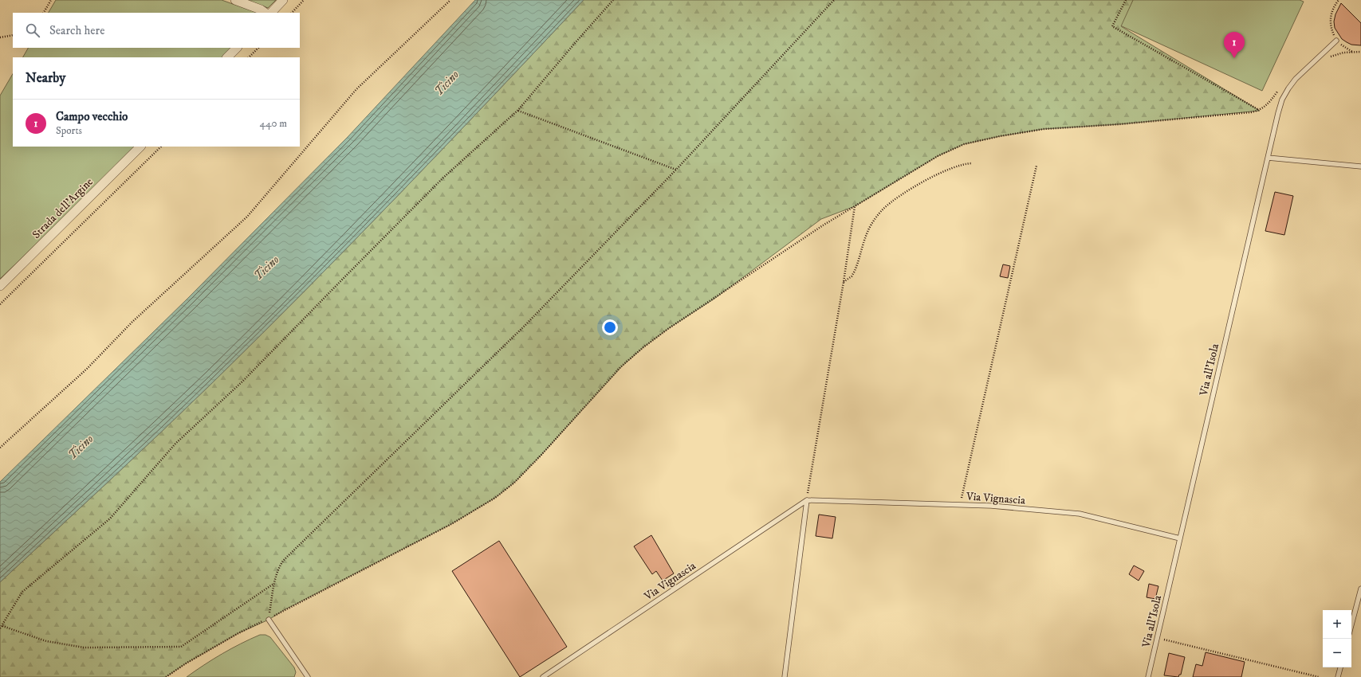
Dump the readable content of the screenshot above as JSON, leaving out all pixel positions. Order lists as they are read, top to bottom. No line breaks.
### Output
{"streets":{"street":["Strada dell'Argine"],"lane":["Via all'Isola","Via Vignascia"]},"crossings":[["Via all'Isola","Via Vignascia"]],"water":["Ticino"],"page":{"search":"Search here","pins":"1","heading":"Nearby","list":[{"mark":"1","name":"Campo vecchio","note":"Sports","value":"440 m"}],"map_buttons":["+","−"]}}
